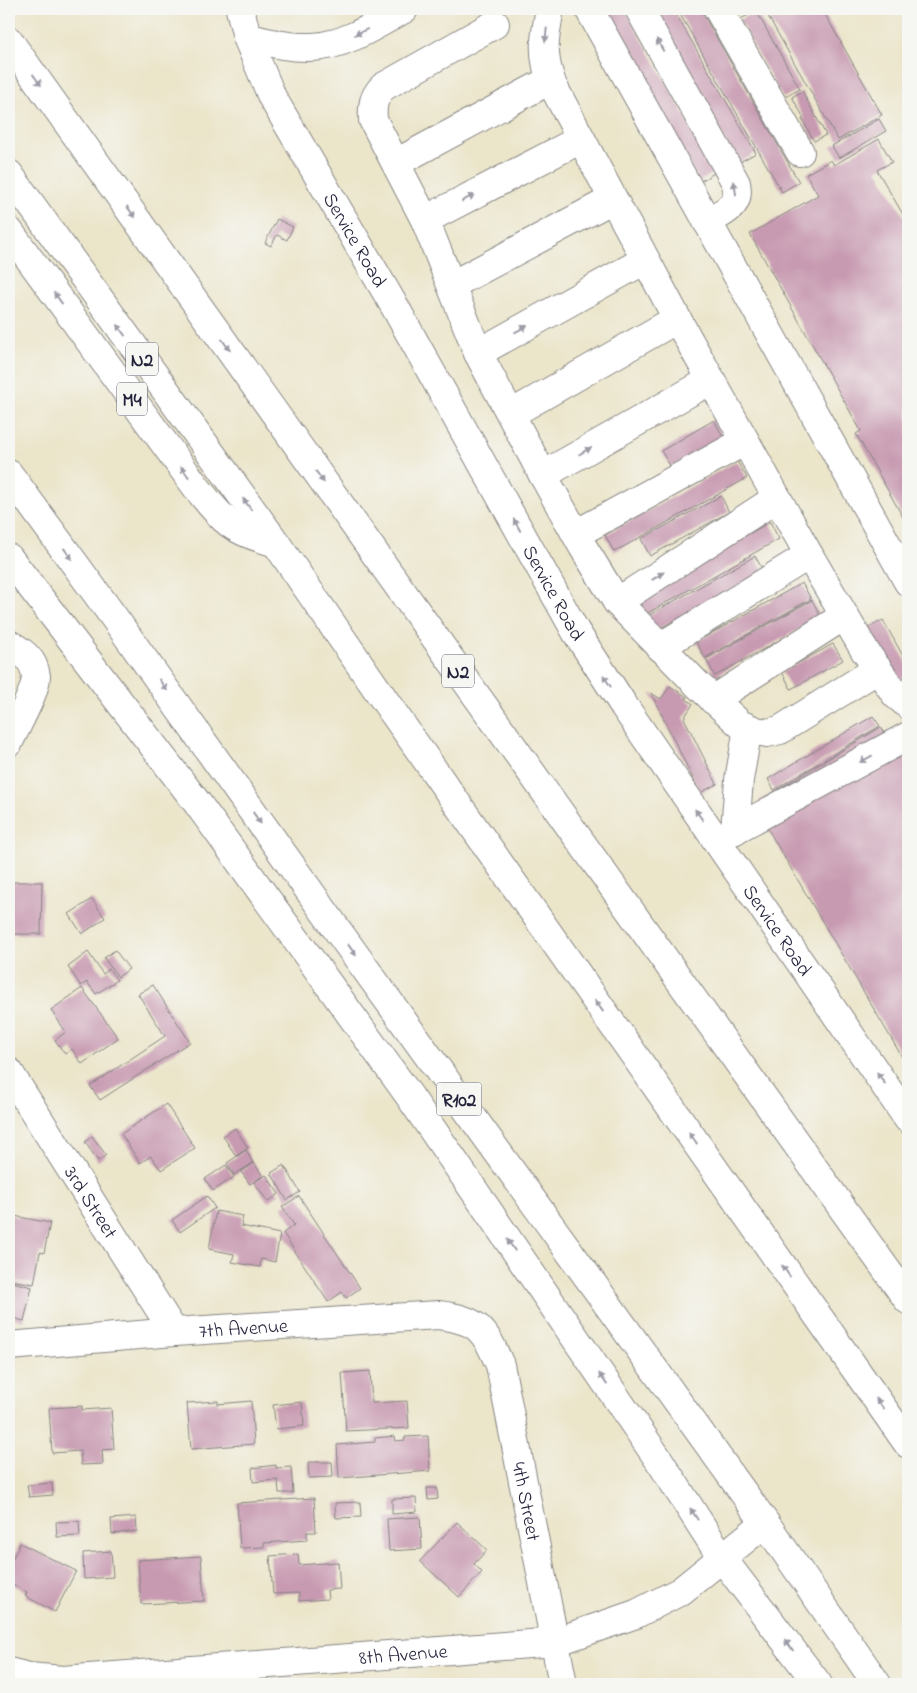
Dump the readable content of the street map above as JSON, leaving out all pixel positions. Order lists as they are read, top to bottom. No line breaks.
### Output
{"streets":{"main road":["Service Road","N2","M4","R102","3rd Street","7th Avenue","4th Street","8th Avenue"]},"crossings":[["N2","M4"],["R102","8th Avenue"],["3rd Street","7th Avenue"],["7th Avenue","4th Street"],["4th Street","8th Avenue"]]}
